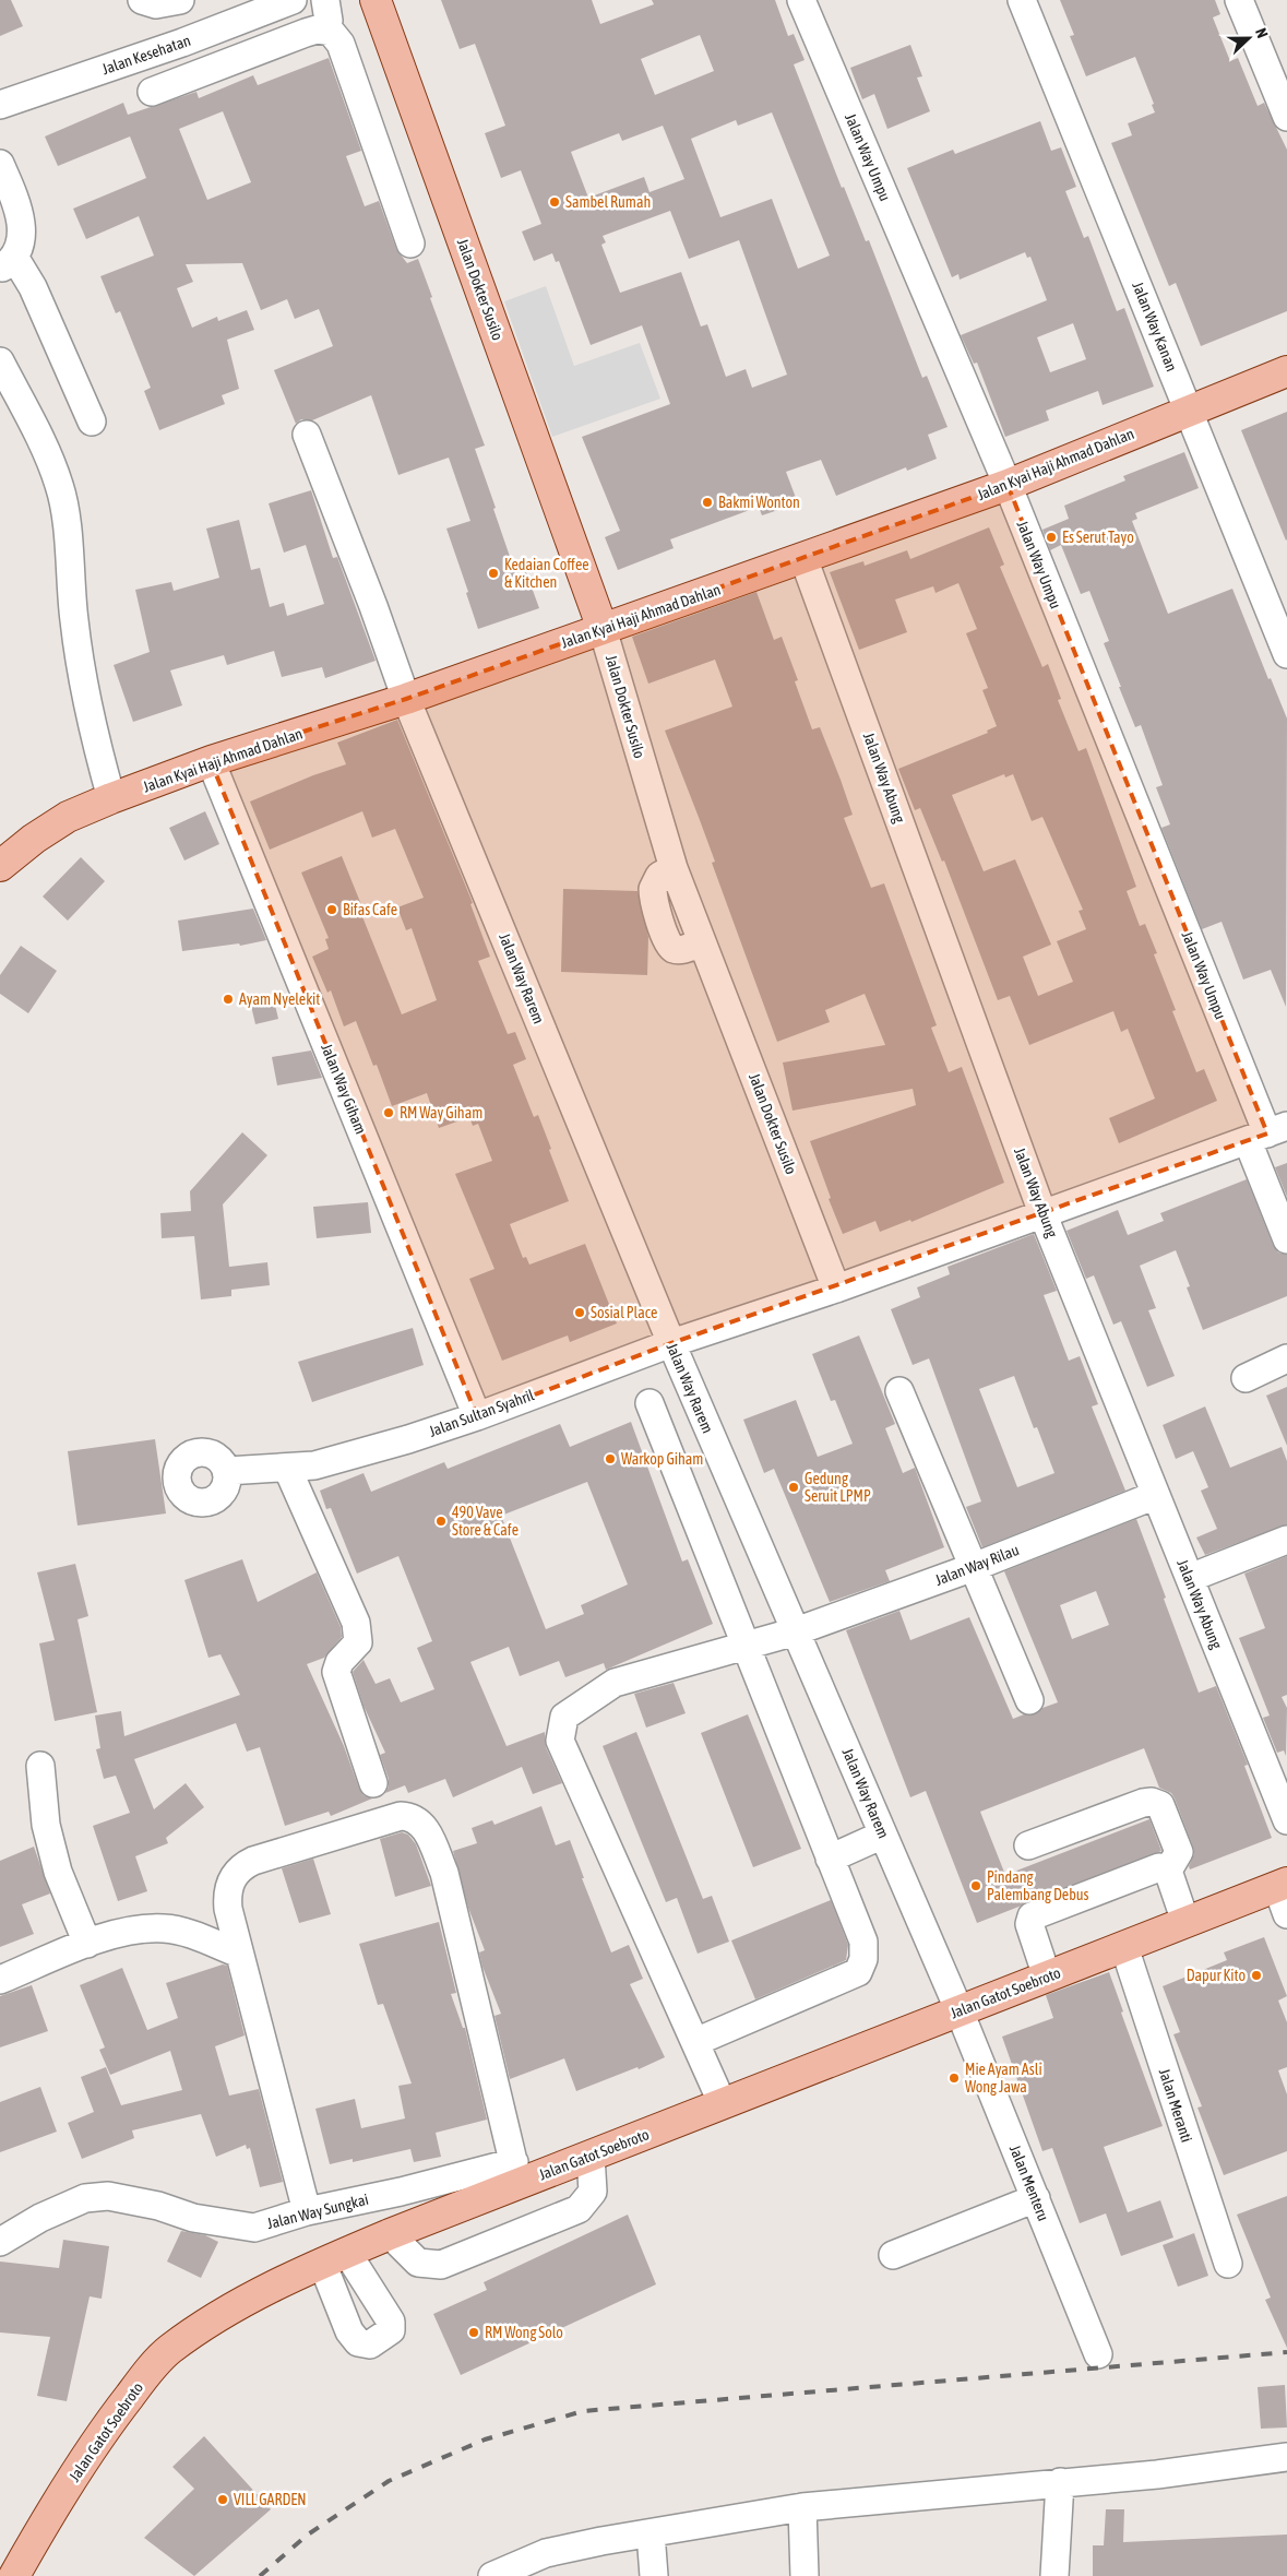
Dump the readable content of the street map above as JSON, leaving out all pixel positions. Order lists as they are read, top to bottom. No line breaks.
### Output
{"streets":{"main road":["Jalan Dokter Susilo","Jalan Kyai Haji Ahmad Dahlan","Jalan Gatot Soebroto"],"street":["Jalan Kesehatan","Jalan Way Umpu","Jalan Way Kanan","Jalan Way Abung","Jalan Way Rarem","Jalan Way Giham","Jalan Sultan Syahril","Jalan Way Rilau","Jalan Meranti","Jalan Menteru","Jalan Way Sungkai"]},"crossings":[["Jalan Way Umpu","Jalan Kyai Haji Ahmad Dahlan"],["Jalan Way Umpu","Jalan Sultan Syahril"],["Jalan Dokter Susilo","Jalan Kyai Haji Ahmad Dahlan"],["Jalan Dokter Susilo","Jalan Sultan Syahril"],["Jalan Way Kanan","Jalan Kyai Haji Ahmad Dahlan"],["Jalan Kyai Haji Ahmad Dahlan","Jalan Way Abung"],["Jalan Kyai Haji Ahmad Dahlan","Jalan Way Rarem"],["Jalan Kyai Haji Ahmad Dahlan","Jalan Way Giham"],["Jalan Way Abung","Jalan Sultan Syahril"],["Jalan Way Abung","Jalan Way Rilau"],["Jalan Way Rarem","Jalan Sultan Syahril"],["Jalan Way Rarem","Jalan Way Rilau"],["Jalan Way Rarem","Jalan Gatot Soebroto"],["Jalan Way Rarem","Jalan Menteru"],["Jalan Way Giham","Jalan Sultan Syahril"],["Jalan Way Rilau","Jalan Gatot Soebroto"],["Jalan Gatot Soebroto","Jalan Meranti"],["Jalan Gatot Soebroto","Jalan Menteru"],["Jalan Gatot Soebroto","Jalan Way Sungkai"]],"places":["Sambel Rumah","Bakmi Wonton","Es Serut Tayo","Kedaian Coffee & Kitchen","Bifas Cafe","Ayam Nyelekit","RM Way Giham","Sosial Place","Warkop Giham","Gedung Seruit LPMP","490 Vave Store & Cafe","Pindang Palembang Debus","Dapur Kito","Mie Ayam Asli Wong Jawa","RM Wong Solo","VILL GARDEN"],"north":"right"}
